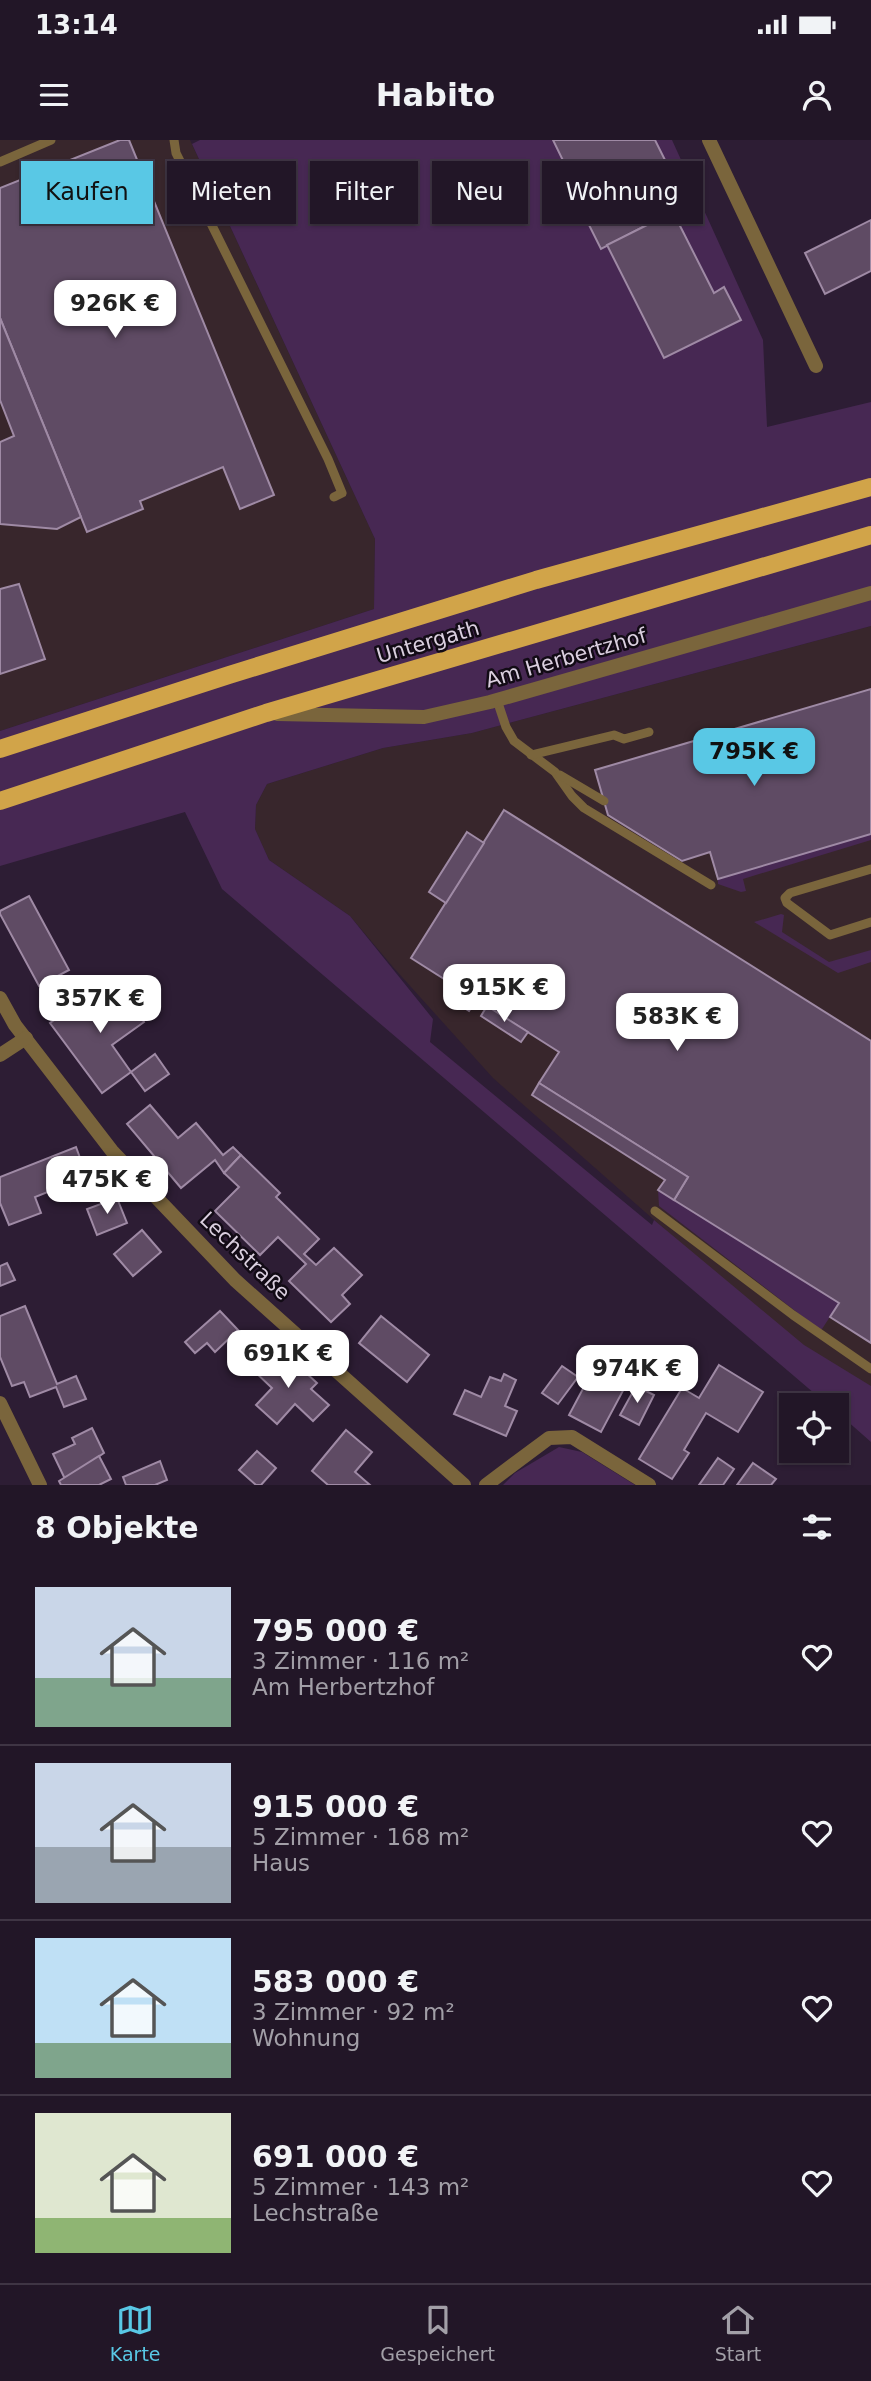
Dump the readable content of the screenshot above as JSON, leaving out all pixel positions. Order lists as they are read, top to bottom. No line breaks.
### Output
{"streets":{"main road":["Untergath"],"street":["Am Herbertzhof","Lechstraße"]},"crossings":[["Untergath","Am Herbertzhof"]],"page":{"status":"13:14","header":"Habito","chip":["Kaufen","Mieten","Filter","Neu","Wohnung"],"price":["926K €","795K €","915K €","357K €","583K €","475K €","691K €","974K €"],"heading":"8 Objekte","list":[{"name":"795 000 €","note":"3 Zimmer · 116 m² · Am Herbertzhof"},{"name":"915 000 €","note":"5 Zimmer · 168 m² · Haus"},{"name":"583 000 €","note":"3 Zimmer · 92 m² · Wohnung"},{"name":"691 000 €","note":"5 Zimmer · 143 m² · Lechstraße"}],"tabs":["Karte","Gespeichert","Start"]}}
